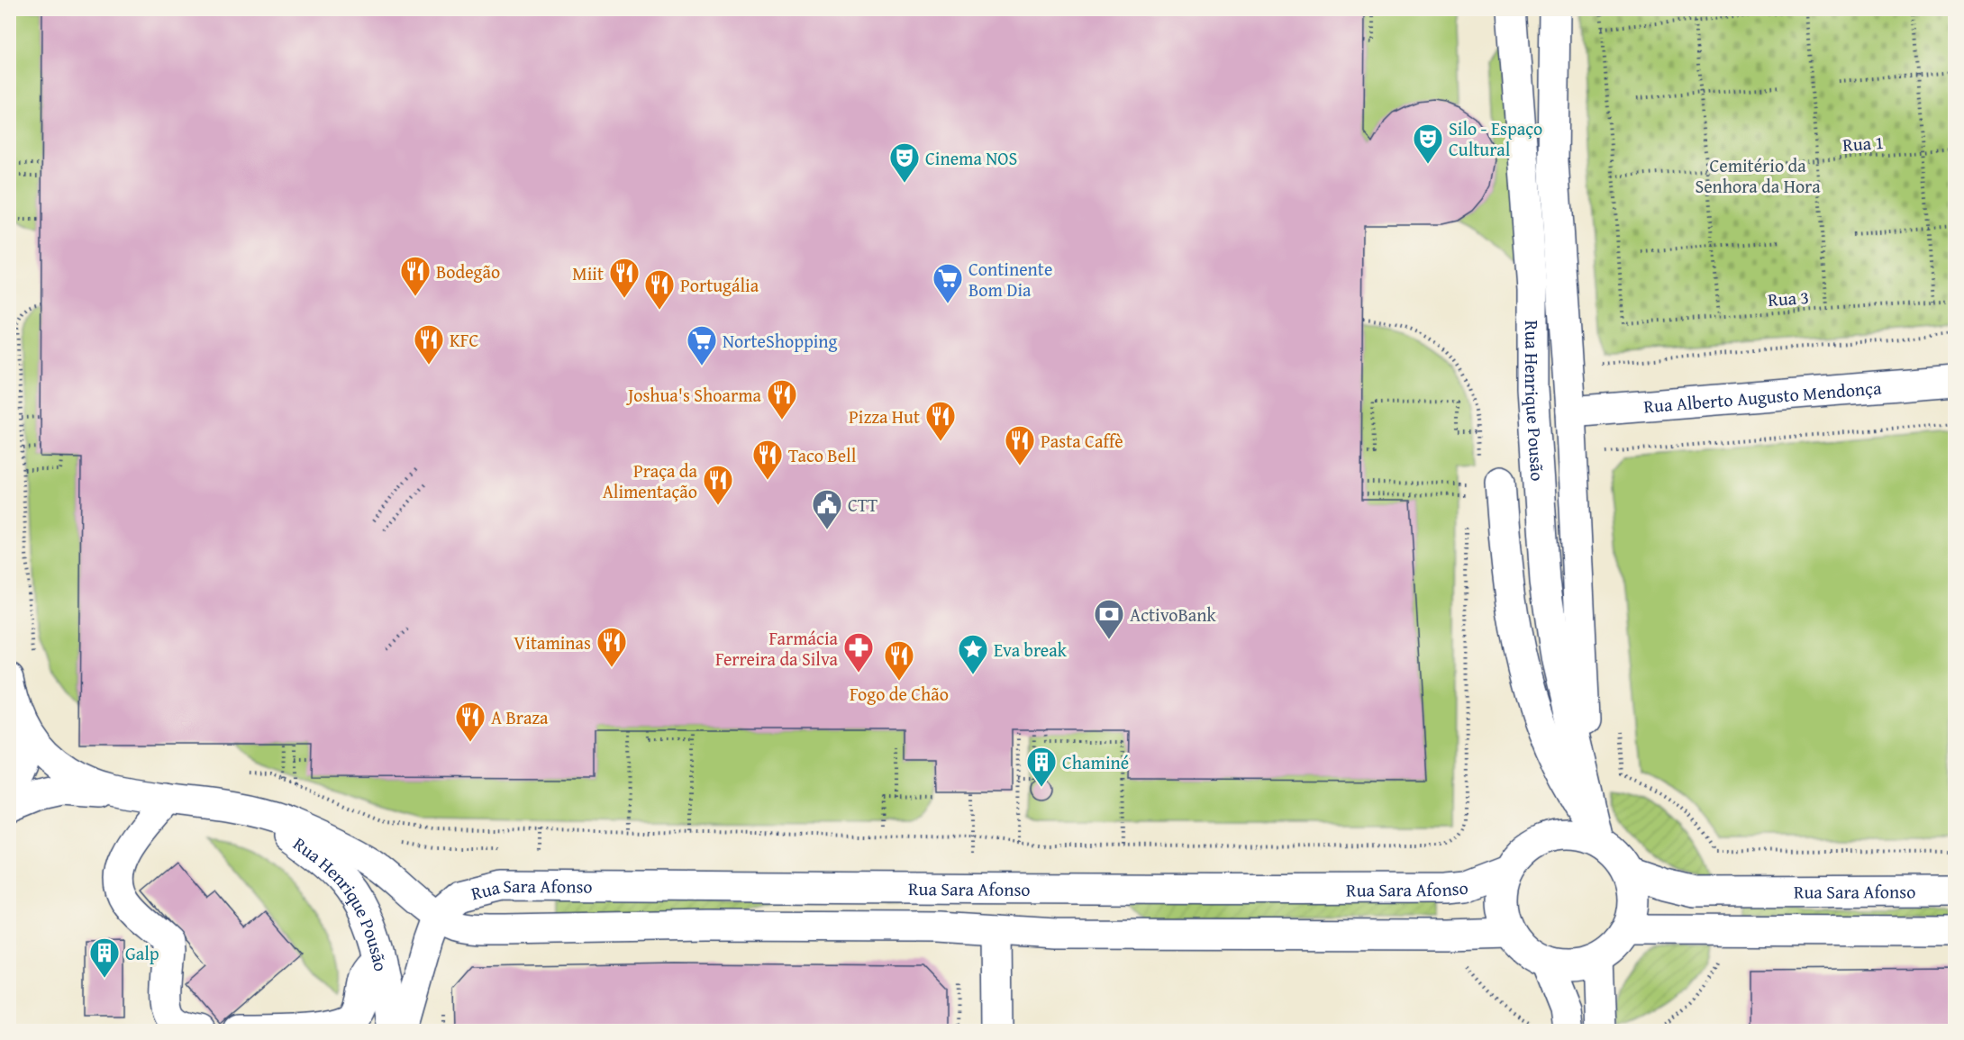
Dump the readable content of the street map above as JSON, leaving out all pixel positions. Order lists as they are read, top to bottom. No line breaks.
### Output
{"streets":{"street":["Rua Alberto Augusto Mendonça","Rua Henrique Pousão","Rua Sara Afonso"],"path":["Rua 1","Rua 3"]},"crossings":[["Rua 1","Rua 3"],["Rua Alberto Augusto Mendonça","Rua Henrique Pousão"],["Rua Henrique Pousão","Rua Sara Afonso"]],"parks":["Cemitério da Senhora da Hora"],"places":{"theatre":["Silo - Espaço Cultural","Cinema NOS"],"restaurant":["Bodegão","Miit","Portugália","KFC","Joshua's Shoarma","Pizza Hut","Pasta Caffè","Taco Bell","Praça da Alimentação","Vitaminas","Fogo de Chão","A Braza"],"supermarket":["Continente Bom Dia","NorteShopping"],"public building":["CTT"],"bank":["ActivoBank"],"pharmacy":["Farmácia Ferreira da Silva"],"place":["Eva break"],"building":["Chaminé","Galp"]}}
